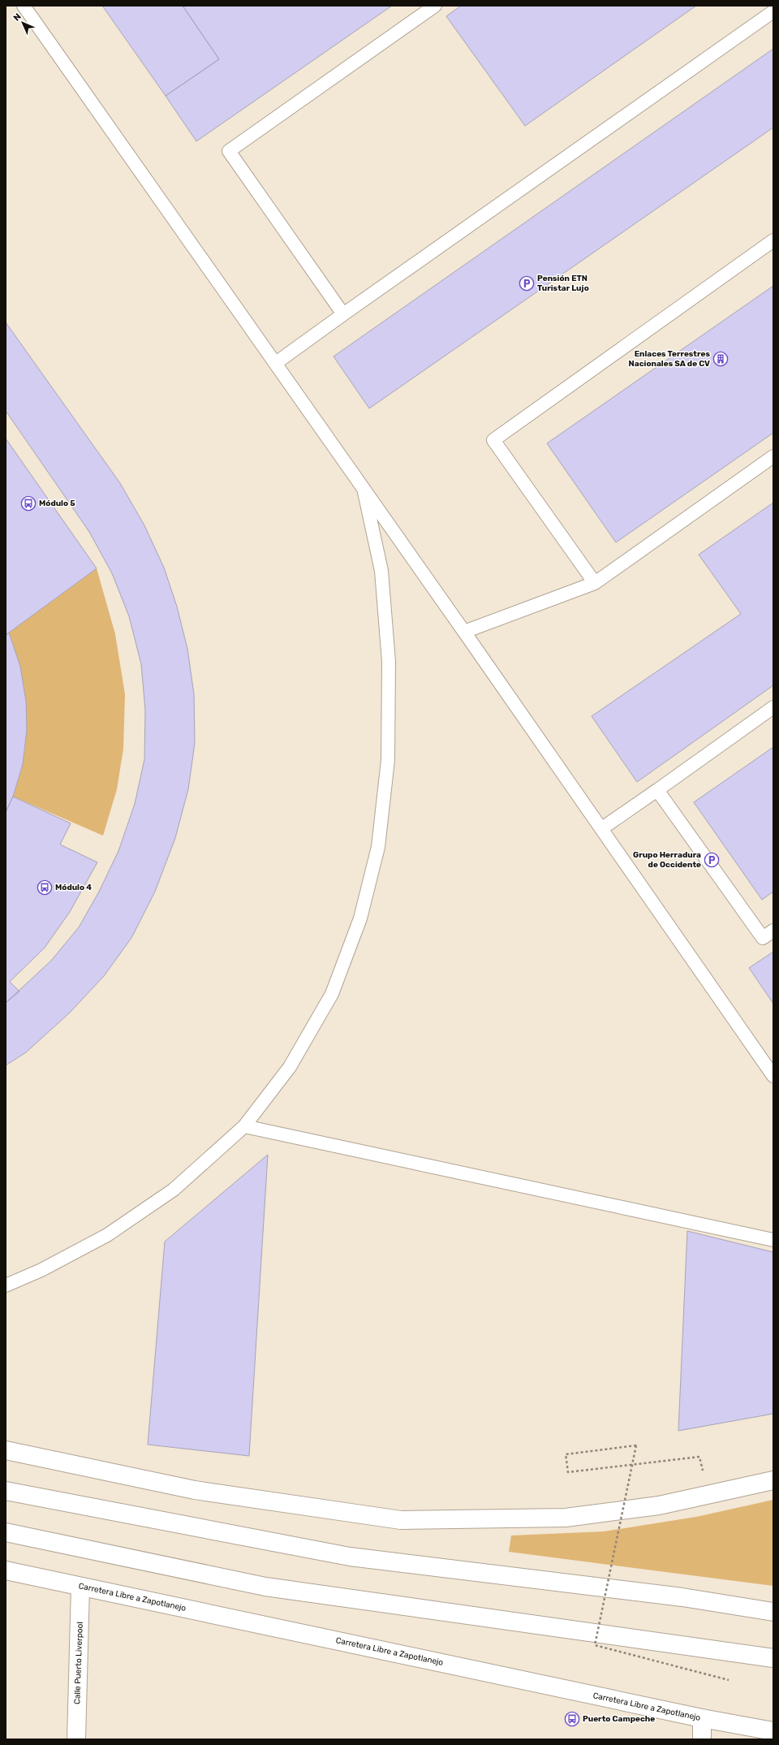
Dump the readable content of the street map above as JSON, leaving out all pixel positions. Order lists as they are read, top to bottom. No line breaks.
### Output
{"streets":{"main road":["Carretera Libre a Zapotlanejo","Calle Puerto Liverpool"]},"crossings":[["Carretera Libre a Zapotlanejo","Calle Puerto Liverpool"]],"places":{"parking":["Pensión ETN Turistar Lujo","Grupo Herradura de Occidente"],"building":["Enlaces Terrestres Nacionales SA de CV"],"bus stop":["Módulo 5","Módulo 4","Puerto Campeche"]},"north":"top left"}
